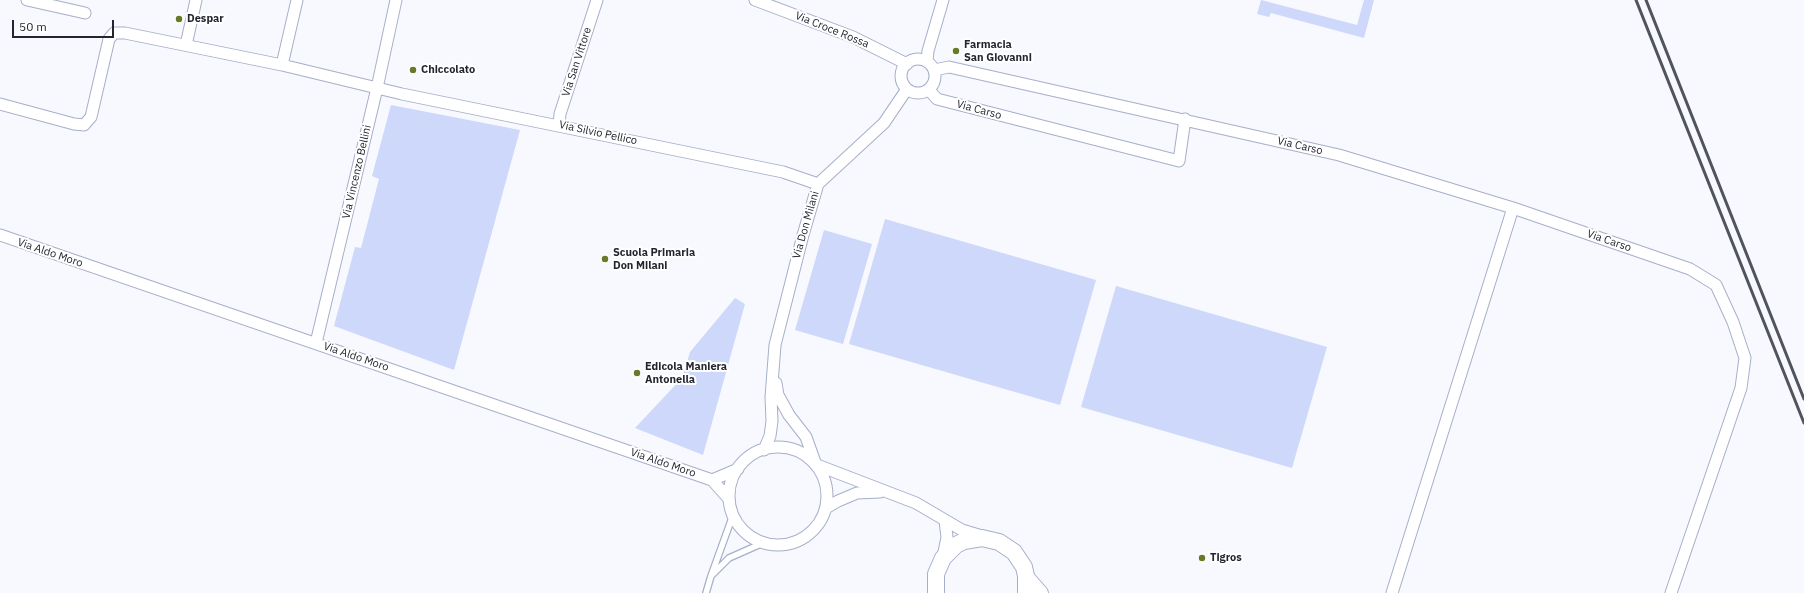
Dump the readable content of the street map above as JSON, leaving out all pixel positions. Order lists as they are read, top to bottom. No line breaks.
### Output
{"streets":{"street":["Via Croce Rossa","Via San Vittore","Via Carso","Via Silvio Pellico","Via Vincenzo Bellini","Via Don Milani","Via Aldo Moro"]},"crossings":[["Via Croce Rossa","Via Carso"],["Via Croce Rossa","Via Don Milani"],["Via San Vittore","Via Silvio Pellico"],["Via Carso","Via Don Milani"],["Via Silvio Pellico","Via Vincenzo Bellini"],["Via Silvio Pellico","Via Don Milani"],["Via Vincenzo Bellini","Via Aldo Moro"],["Via Don Milani","Via Aldo Moro"]],"places":["Despar","Farmacia San Giovanni","Chiccolato","Scuola Primaria Don Milani","Edicola Maniera Antonella","Tigros"],"scale_bar":"50 m"}
